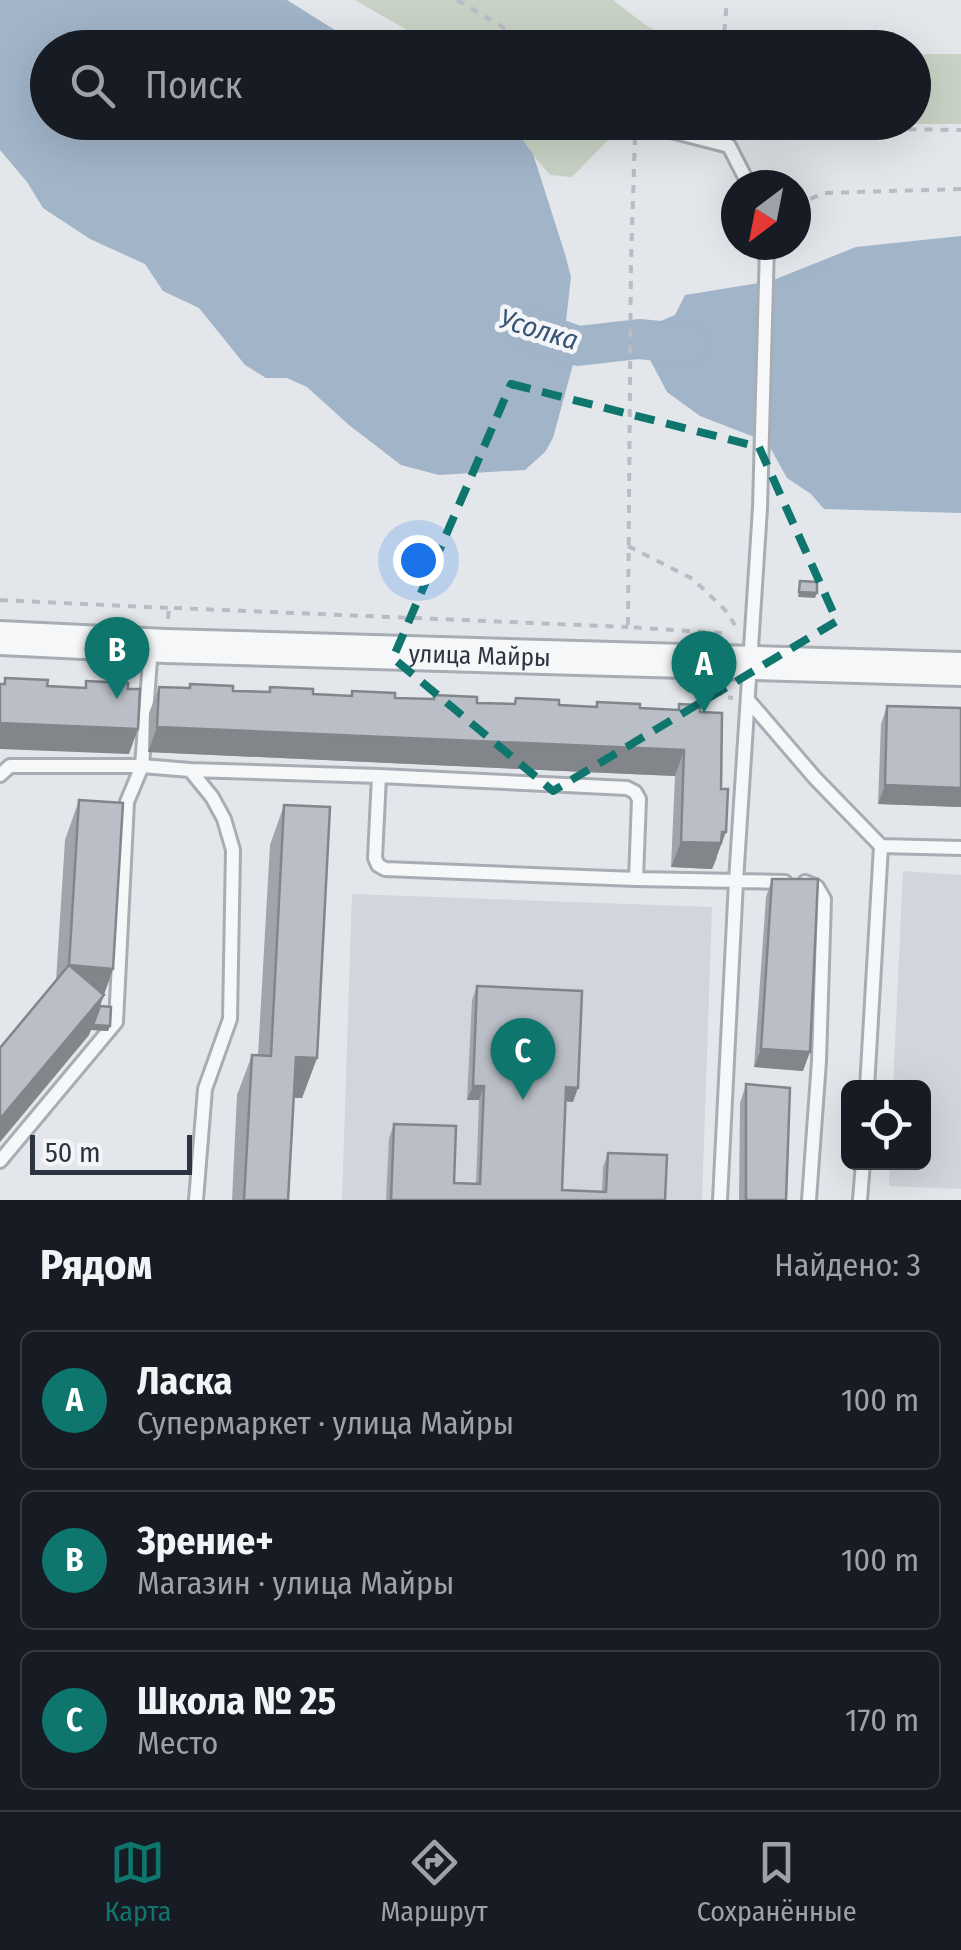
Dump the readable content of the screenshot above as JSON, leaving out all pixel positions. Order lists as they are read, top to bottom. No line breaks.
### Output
{"streets":{"street":["улица Майры"]},"water":["Усолка"],"scale_bar":"50 m","north":"bottom left","page":{"search":"Поиск","pins":["B","A","C"],"scale":"50 m","heading":["Рядом","Найдено: 3"],"list":[{"mark":"A","name":"Ласка","note":"Супермаркет · улица Майры","value":"100 m"},{"mark":"B","name":"Зрение+","note":"Магазин · улица Майры","value":"100 m"},{"mark":"C","name":"Школа № 25","note":"Место","value":"170 m"}],"nav":["Карта","Маршрут","Сохранённые"]}}
